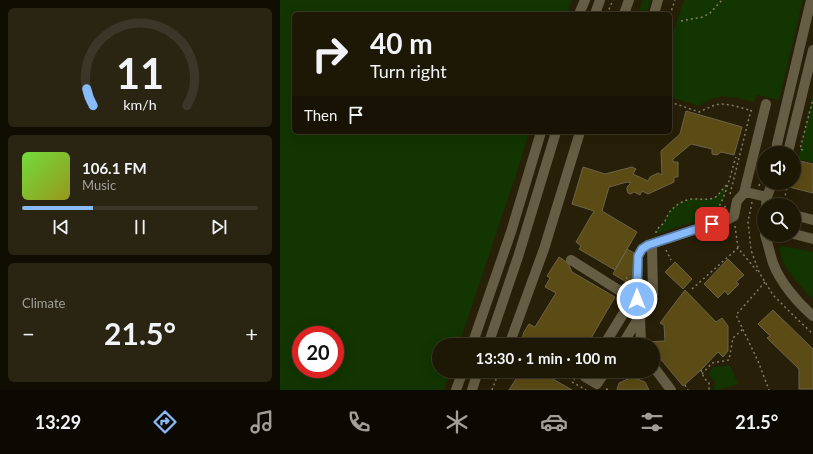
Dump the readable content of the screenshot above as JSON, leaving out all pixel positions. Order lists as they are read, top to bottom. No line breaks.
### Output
{"page":{"turn":["40 m","Turn right"],"then":"Then","song":["106.1 FM","Music"],"tile":"Climate","heat":["−","21.5°","+"],"limit":"20","trip":"13:30 · 1 min · 100 m","tabs":["13:29","21.5°"],"gauge":["11","km/h"]}}
